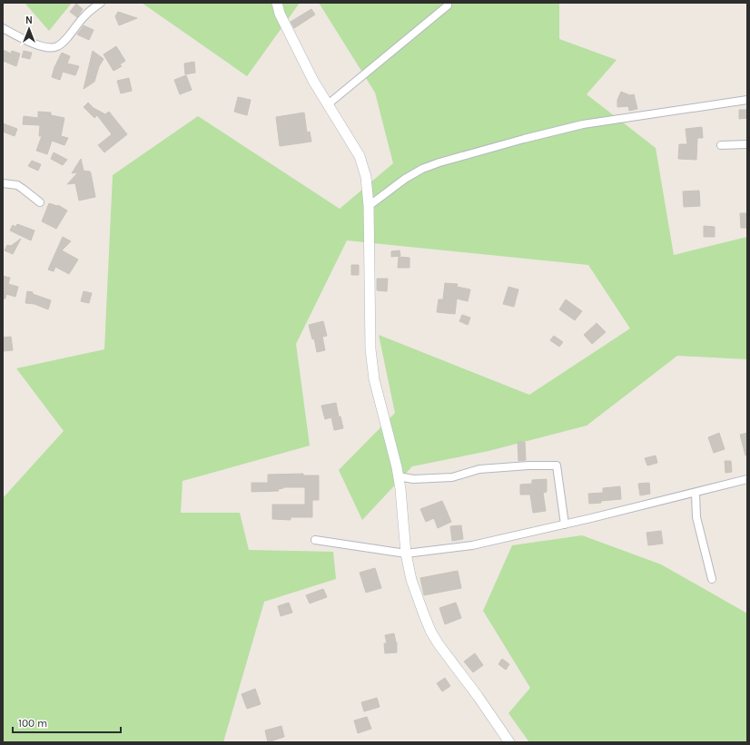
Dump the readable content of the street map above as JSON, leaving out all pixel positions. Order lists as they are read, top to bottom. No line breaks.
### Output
{"scale_bar":"100 m","north":"top"}
